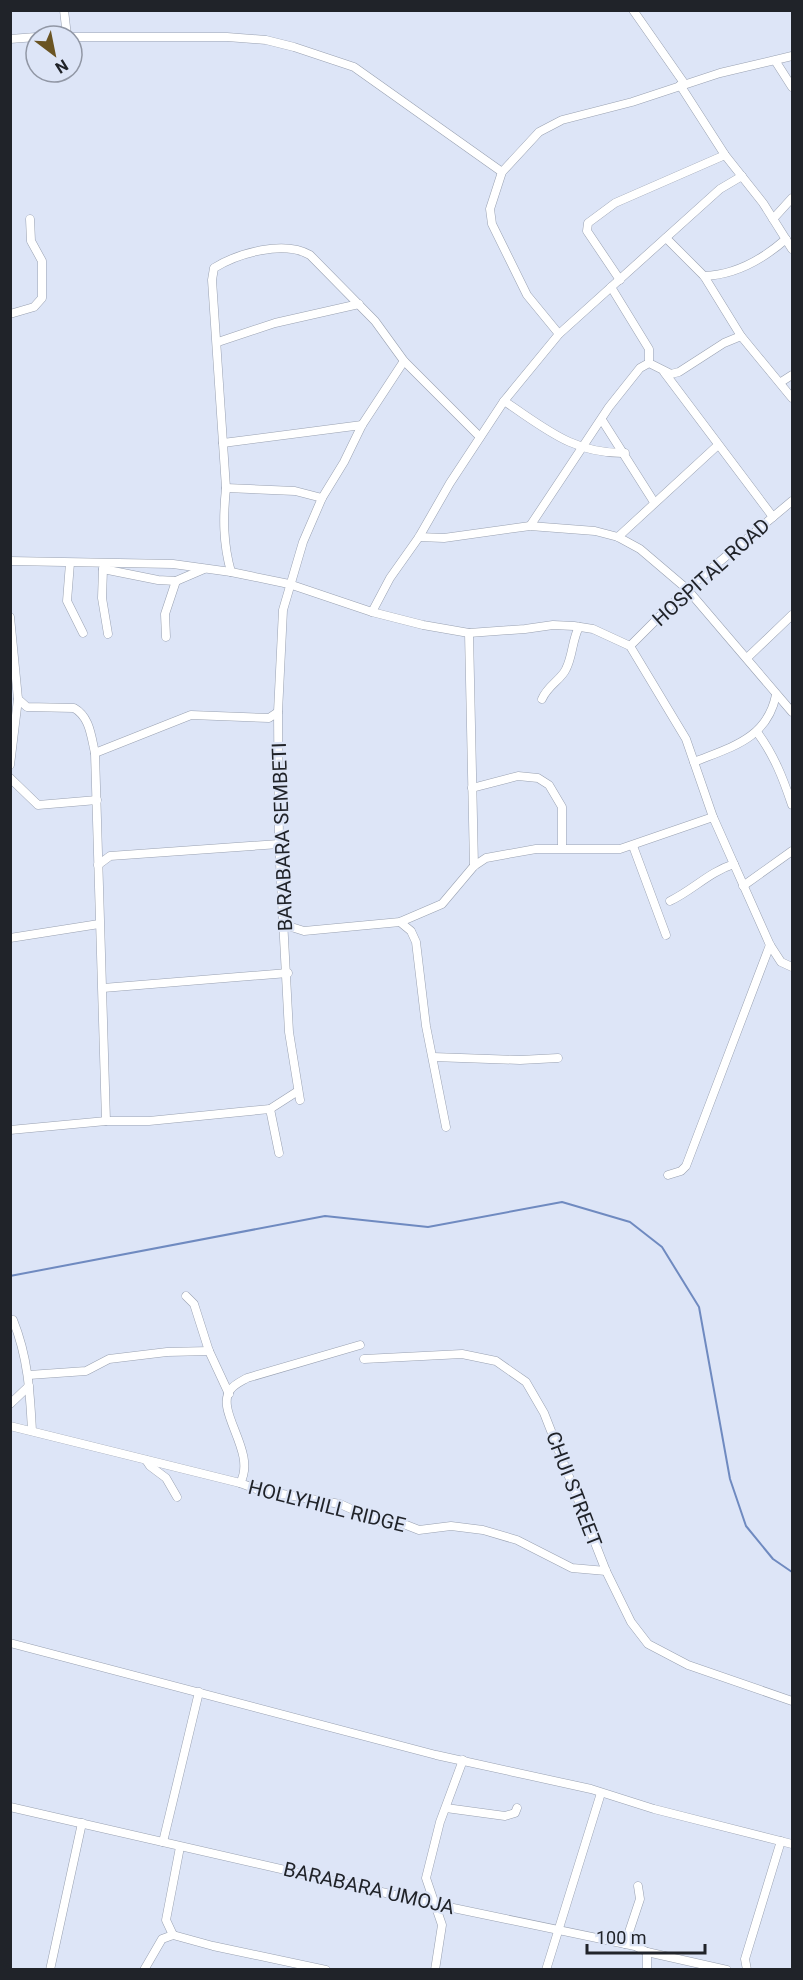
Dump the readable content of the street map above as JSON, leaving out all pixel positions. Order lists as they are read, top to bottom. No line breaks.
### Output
{"streets":{"street":["HOSPITAL ROAD","BARABARA SEMBETI","CHUI STREET","HOLLYHILL RIDGE","BARABARA UMOJA"]},"crossings":[["CHUI STREET","HOLLYHILL RIDGE"]],"scale_bar":"100 m","north":"bottom right"}
